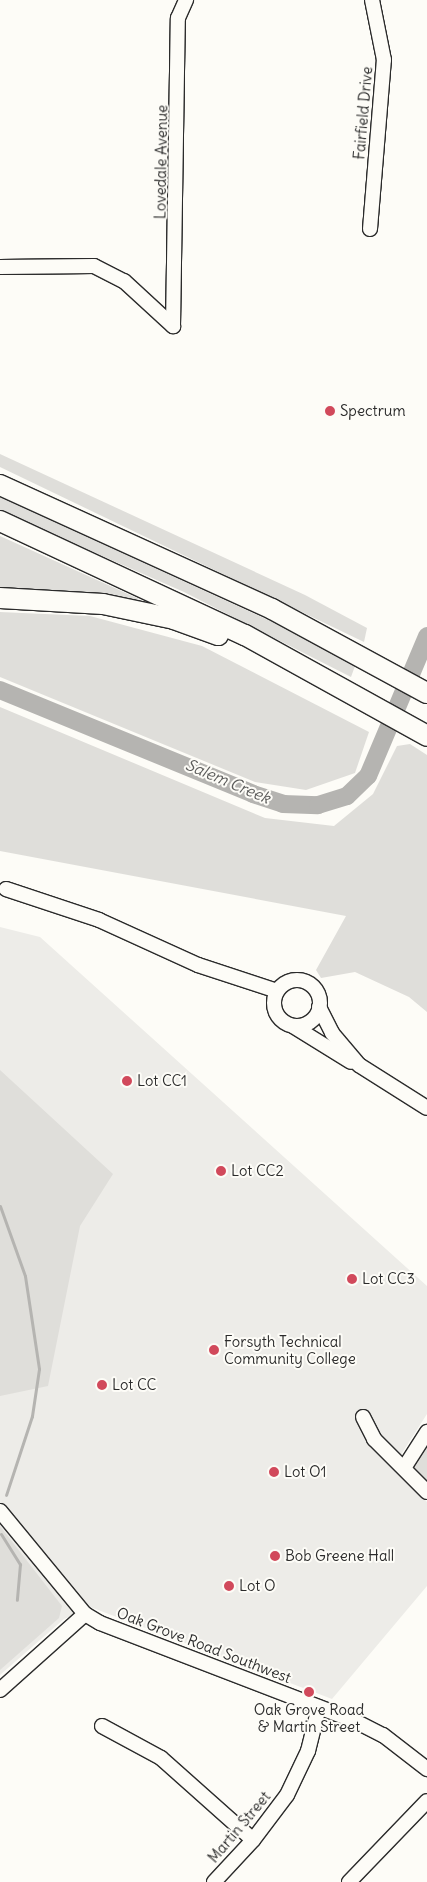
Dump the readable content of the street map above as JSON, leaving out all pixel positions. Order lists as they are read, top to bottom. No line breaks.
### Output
{"streets":{"street":["Fairfield Drive","Lovedale Avenue","Oak Grove Road Southwest","Martin Street"]},"crossings":[["Oak Grove Road Southwest","Martin Street"]],"water":["Salem Creek"],"places":["Spectrum","Lot CC1","Lot CC2","Lot CC3","Forsyth Technical Community College","Lot CC","Lot O1","Bob Greene Hall","Lot O","Oak Grove Road & Martin Street"]}
